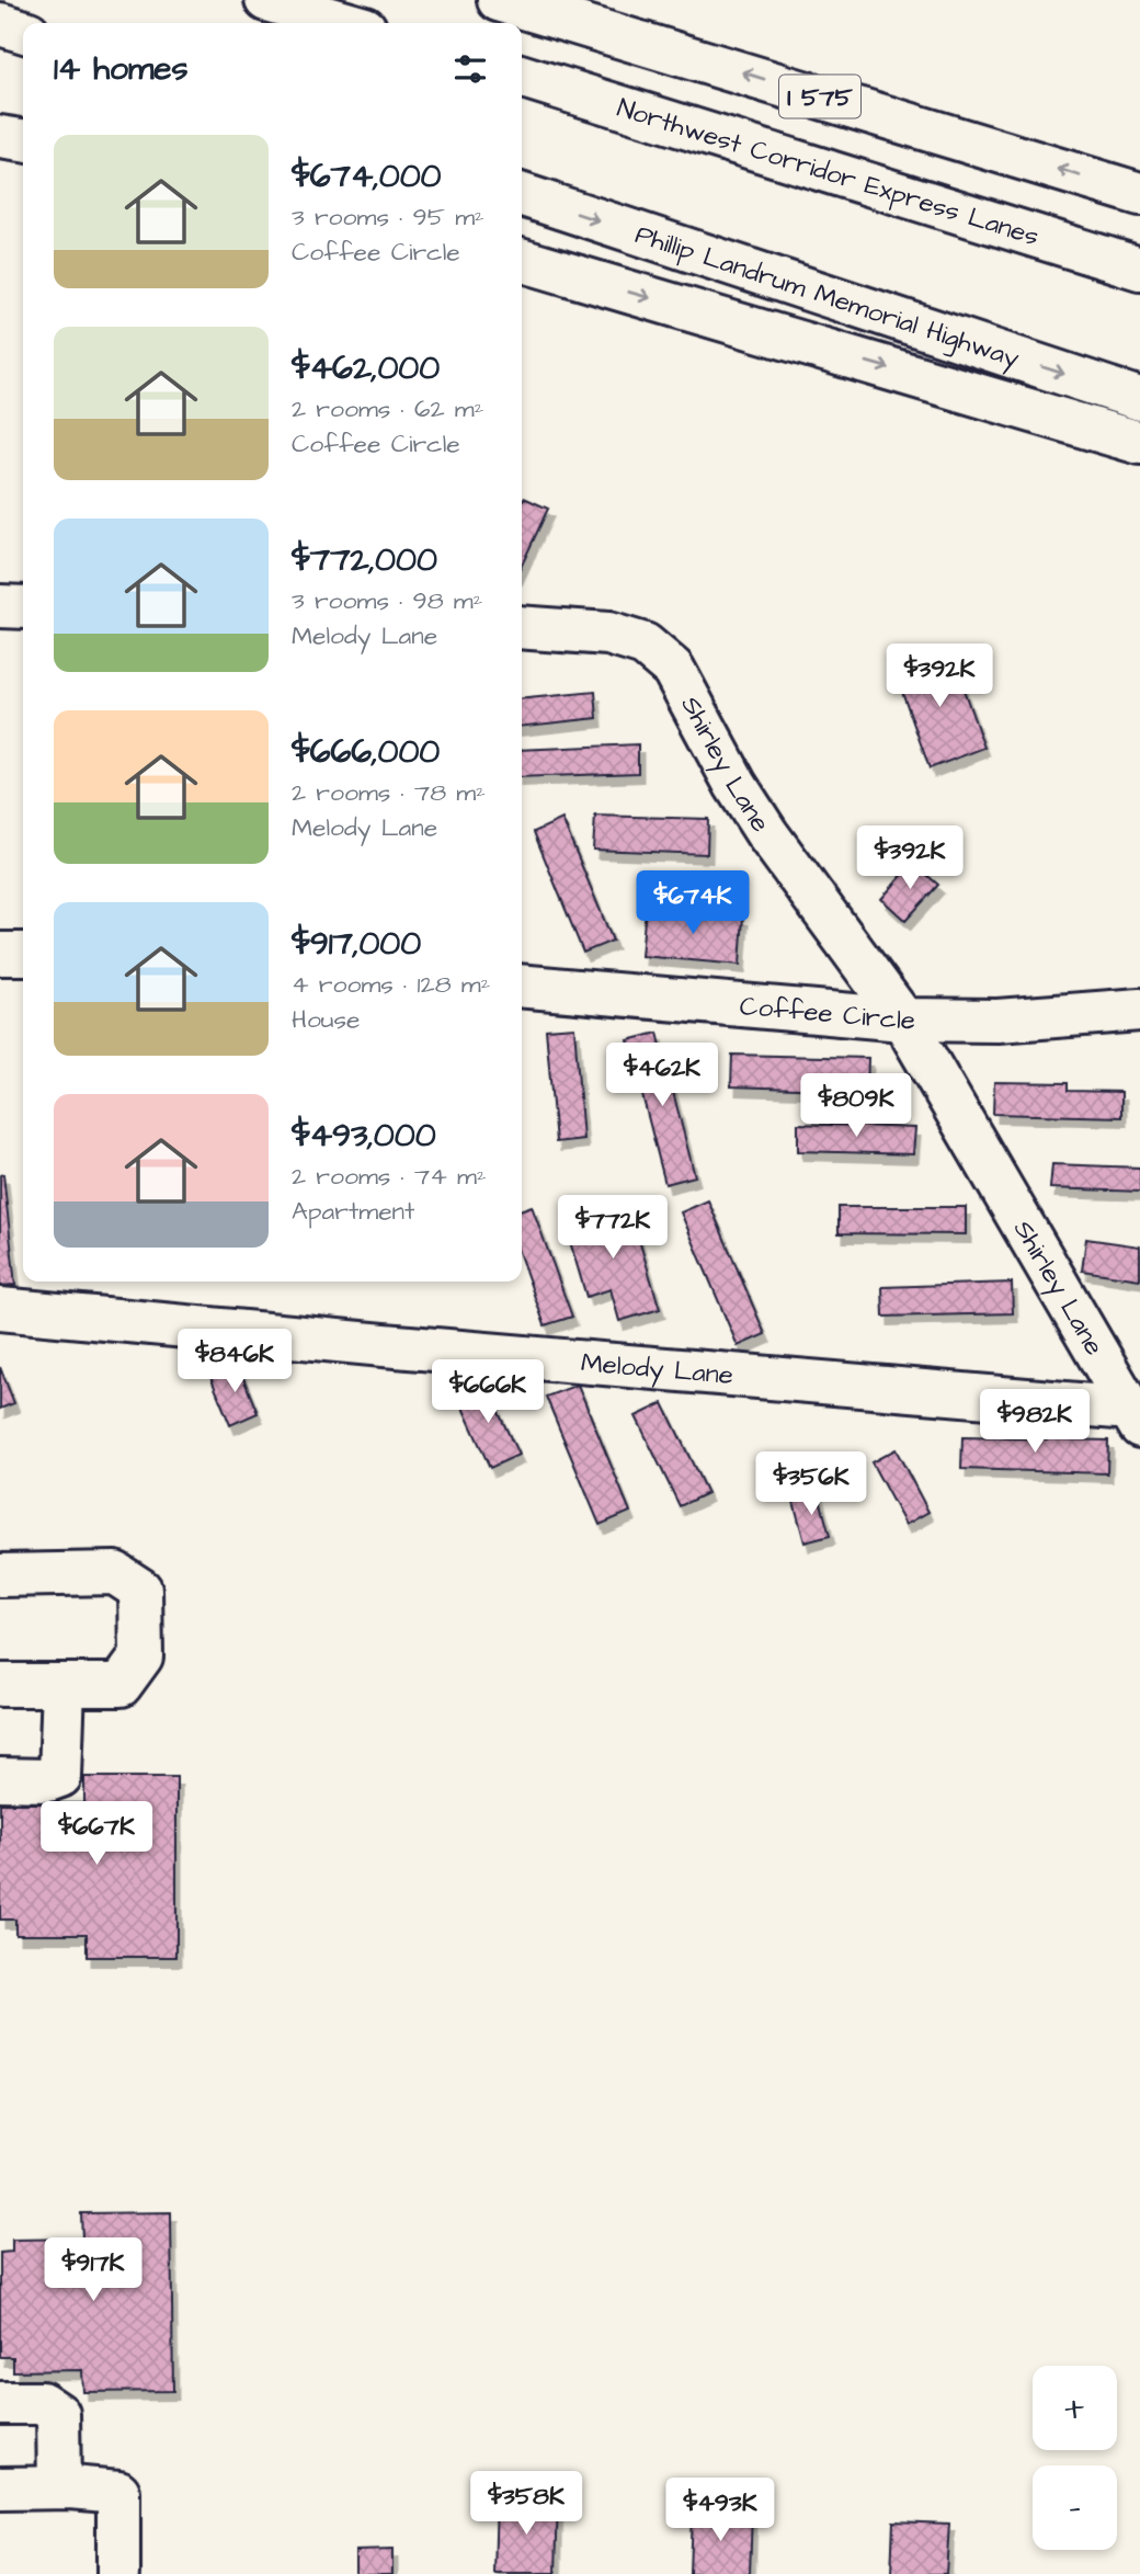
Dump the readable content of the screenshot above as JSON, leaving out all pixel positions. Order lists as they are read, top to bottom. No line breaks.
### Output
{"streets":{"main road":["I 575","Northwest Corridor Express Lanes","Phillip Landrum Memorial Highway","Shirley Lane","Coffee Circle","Melody Lane"]},"crossings":[["Shirley Lane","Coffee Circle"],["Shirley Lane","Melody Lane"]],"page":{"heading":"14 homes","list":[{"name":"$674,000","note":"3 rooms · 95 m² · Coffee Circle"},{"name":"$462,000","note":"2 rooms · 62 m² · Coffee Circle"},{"name":"$772,000","note":"3 rooms · 98 m² · Melody Lane"},{"name":"$666,000","note":"2 rooms · 78 m² · Melody Lane"},{"name":"$917,000","note":"4 rooms · 128 m² · House"},{"name":"$493,000","note":"2 rooms · 74 m² · Apartment"}],"price":["$392K","$392K","$674K","$462K","$809K","$772K","$846K","$666K","$982K","$356K","$667K","$917K","$358K","$493K"],"map_buttons":["+","−"]}}
